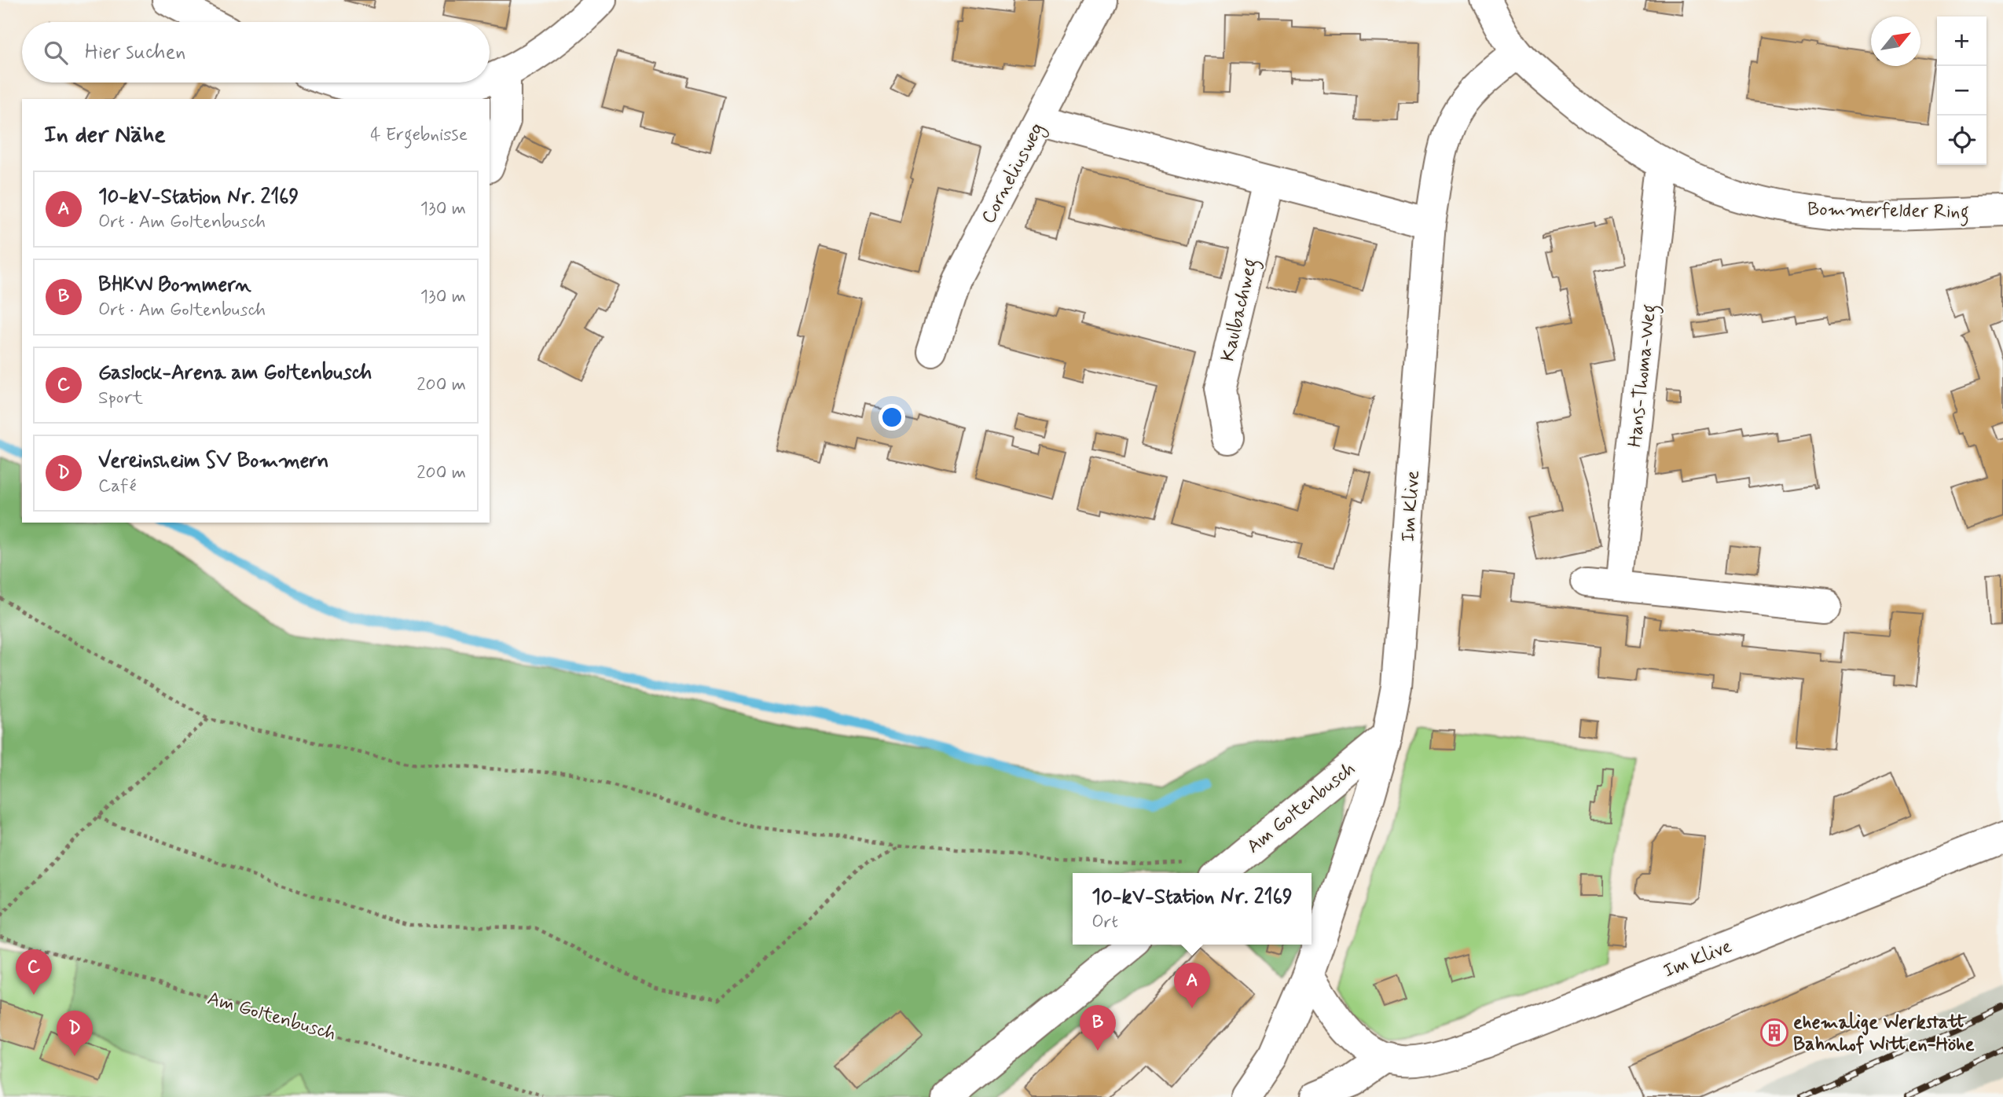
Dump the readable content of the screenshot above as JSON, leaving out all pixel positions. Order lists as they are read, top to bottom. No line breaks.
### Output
{"streets":{"street":["Corneliusweg","Bommerfelder Ring","Kaulbachweg","Hans-Thoma-Weg","Im Klive","Am Goltenbusch"]},"crossings":[["Bommerfelder Ring","Hans-Thoma-Weg"],["Bommerfelder Ring","Im Klive"],["Im Klive","Am Goltenbusch"]],"places":{"building":["ehemalige Werkstatt Bahnhof Witten-Höhe"]},"north":"top right","page":{"map_buttons":["+","−"],"search":"Hier suchen","heading":["In der Nähe","4 Ergebnisse"],"list":[{"mark":"A","name":"10-kV-Station Nr. 2169","note":"Ort · Am Goltenbusch","value":"130 m"},{"mark":"B","name":"BHKW Bommern","note":"Ort · Am Goltenbusch","value":"130 m"},{"mark":"C","name":"Gaslock-Arena am Goltenbusch","note":"Sport","value":"200 m"},{"mark":"D","name":"Vereinsheim SV Bommern","note":"Café","value":"200 m"}],"popup":["10-kV-Station Nr. 2169","Ort"],"pins":["C","A","B","D"]}}
